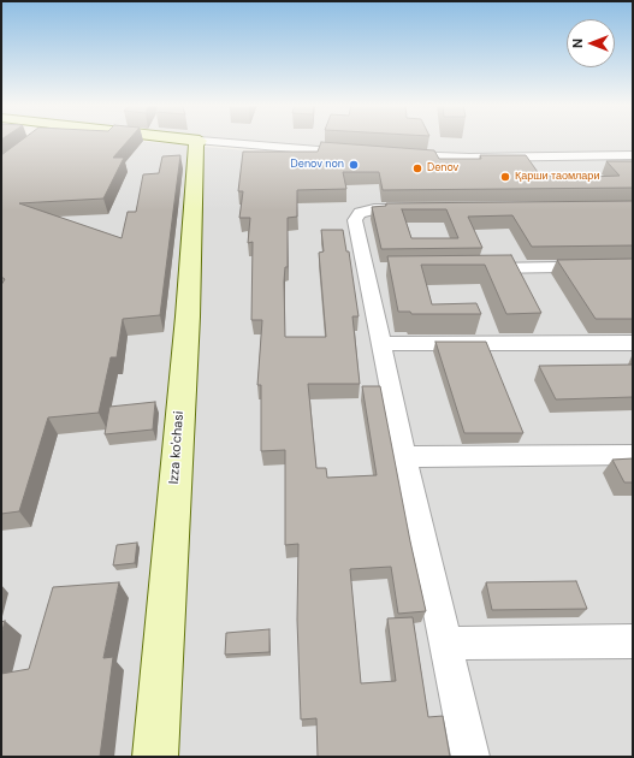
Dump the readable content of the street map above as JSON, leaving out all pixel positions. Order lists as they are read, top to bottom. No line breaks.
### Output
{"streets":{"main road":["Izza ko'chasi"]},"places":["Denov non","Denov","Қарши таомлари"],"north":"left"}
